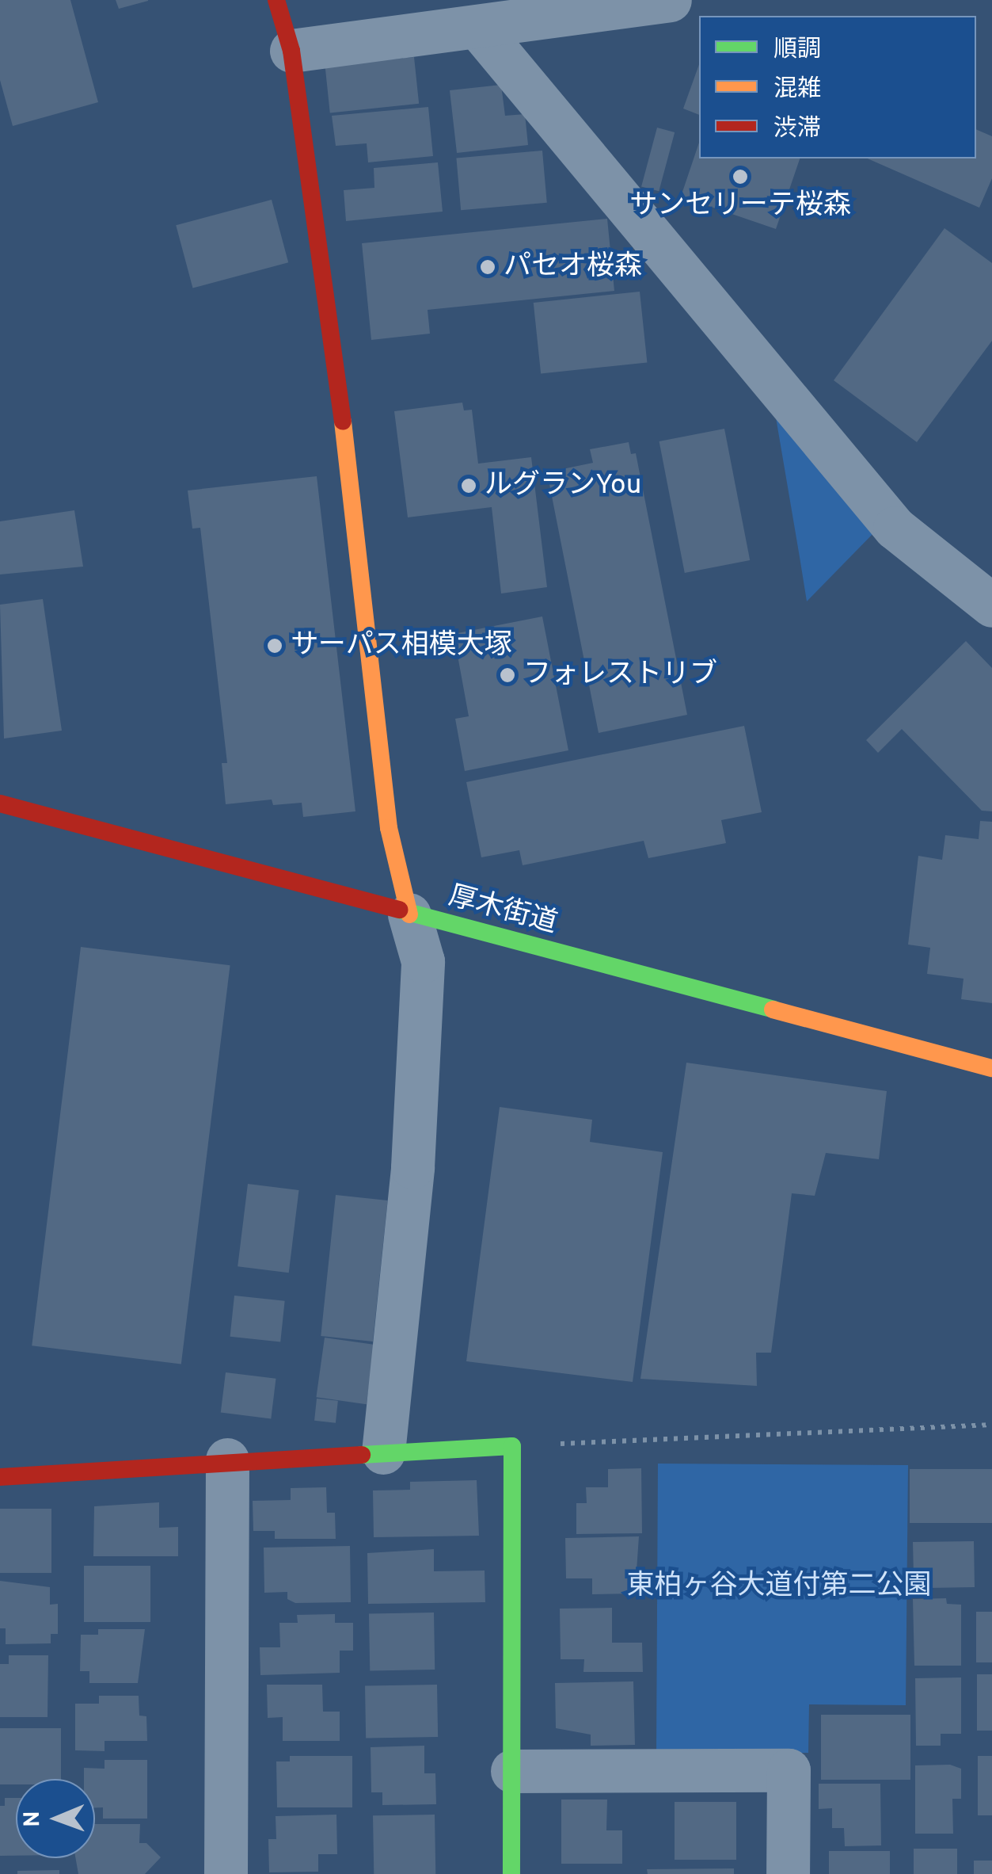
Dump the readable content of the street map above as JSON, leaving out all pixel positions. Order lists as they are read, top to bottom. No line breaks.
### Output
{"streets":{"street":["厚木街道"]},"parks":["東柏ヶ谷大道付第二公園"],"places":["サンセリーテ桜森","パセオ桜森","ルグランYou","サーパス相模大塚","フォレストリブ"],"legend":["順調","混雑","渋滞"],"north":"left"}
